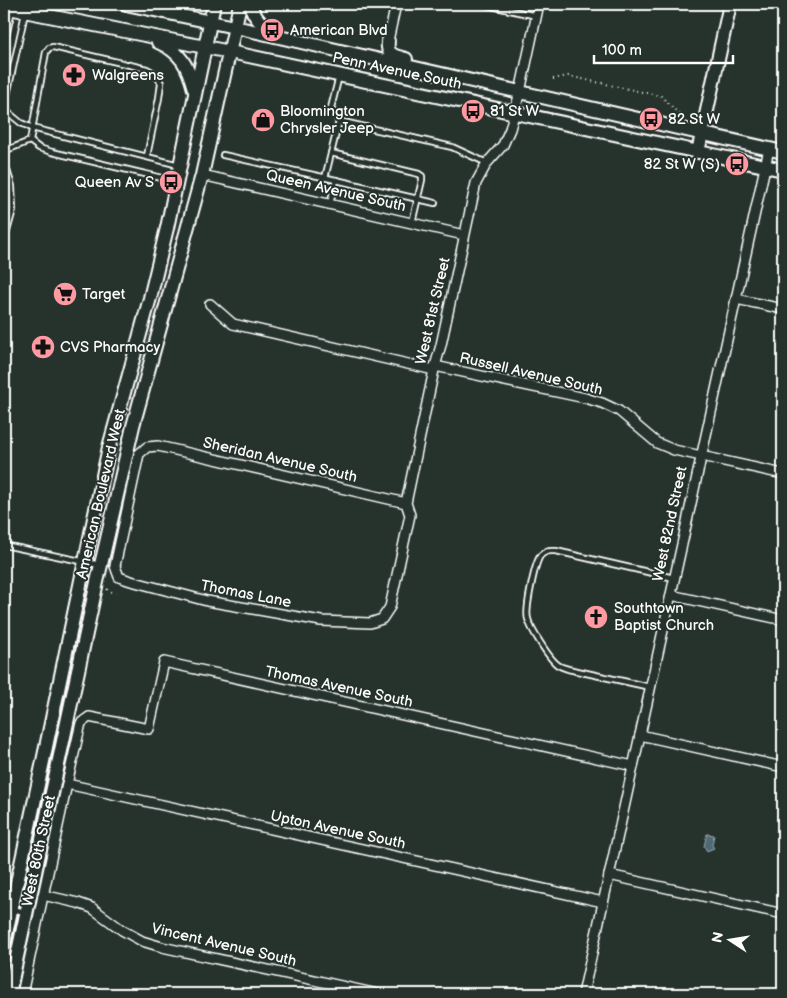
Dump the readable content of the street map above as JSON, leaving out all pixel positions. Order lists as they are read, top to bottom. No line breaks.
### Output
{"streets":{"main road":["Penn Avenue South","American Boulevard West"],"street":["Queen Avenue South","West 81st Street","Russell Avenue South","Sheridan Avenue South","West 82nd Street","Thomas Lane","Thomas Avenue South","Upton Avenue South","West 80th Street","Vincent Avenue South"]},"crossings":[["Penn Avenue South","West 81st Street"],["Penn Avenue South","American Boulevard West"],["Penn Avenue South","West 82nd Street"],["Queen Avenue South","West 81st Street"],["Queen Avenue South","American Boulevard West"],["West 81st Street","Russell Avenue South"],["West 81st Street","Sheridan Avenue South"],["West 81st Street","Thomas Lane"],["Russell Avenue South","West 82nd Street"],["Sheridan Avenue South","Thomas Lane"],["West 82nd Street","Thomas Avenue South"],["West 82nd Street","Upton Avenue South"],["Thomas Avenue South","West 80th Street"],["Upton Avenue South","West 80th Street"],["West 80th Street","Vincent Avenue South"]],"places":{"bus stop":["American Blvd","81 St W","82 St W","82 St W (S)","Queen Av S"],"pharmacy":["Walgreens","CVS Pharmacy"],"shop":["Bloomington Chrysler Jeep"],"supermarket":["Target"],"church":["Southtown Baptist Church"]},"scale_bar":"100 m","north":"left"}
